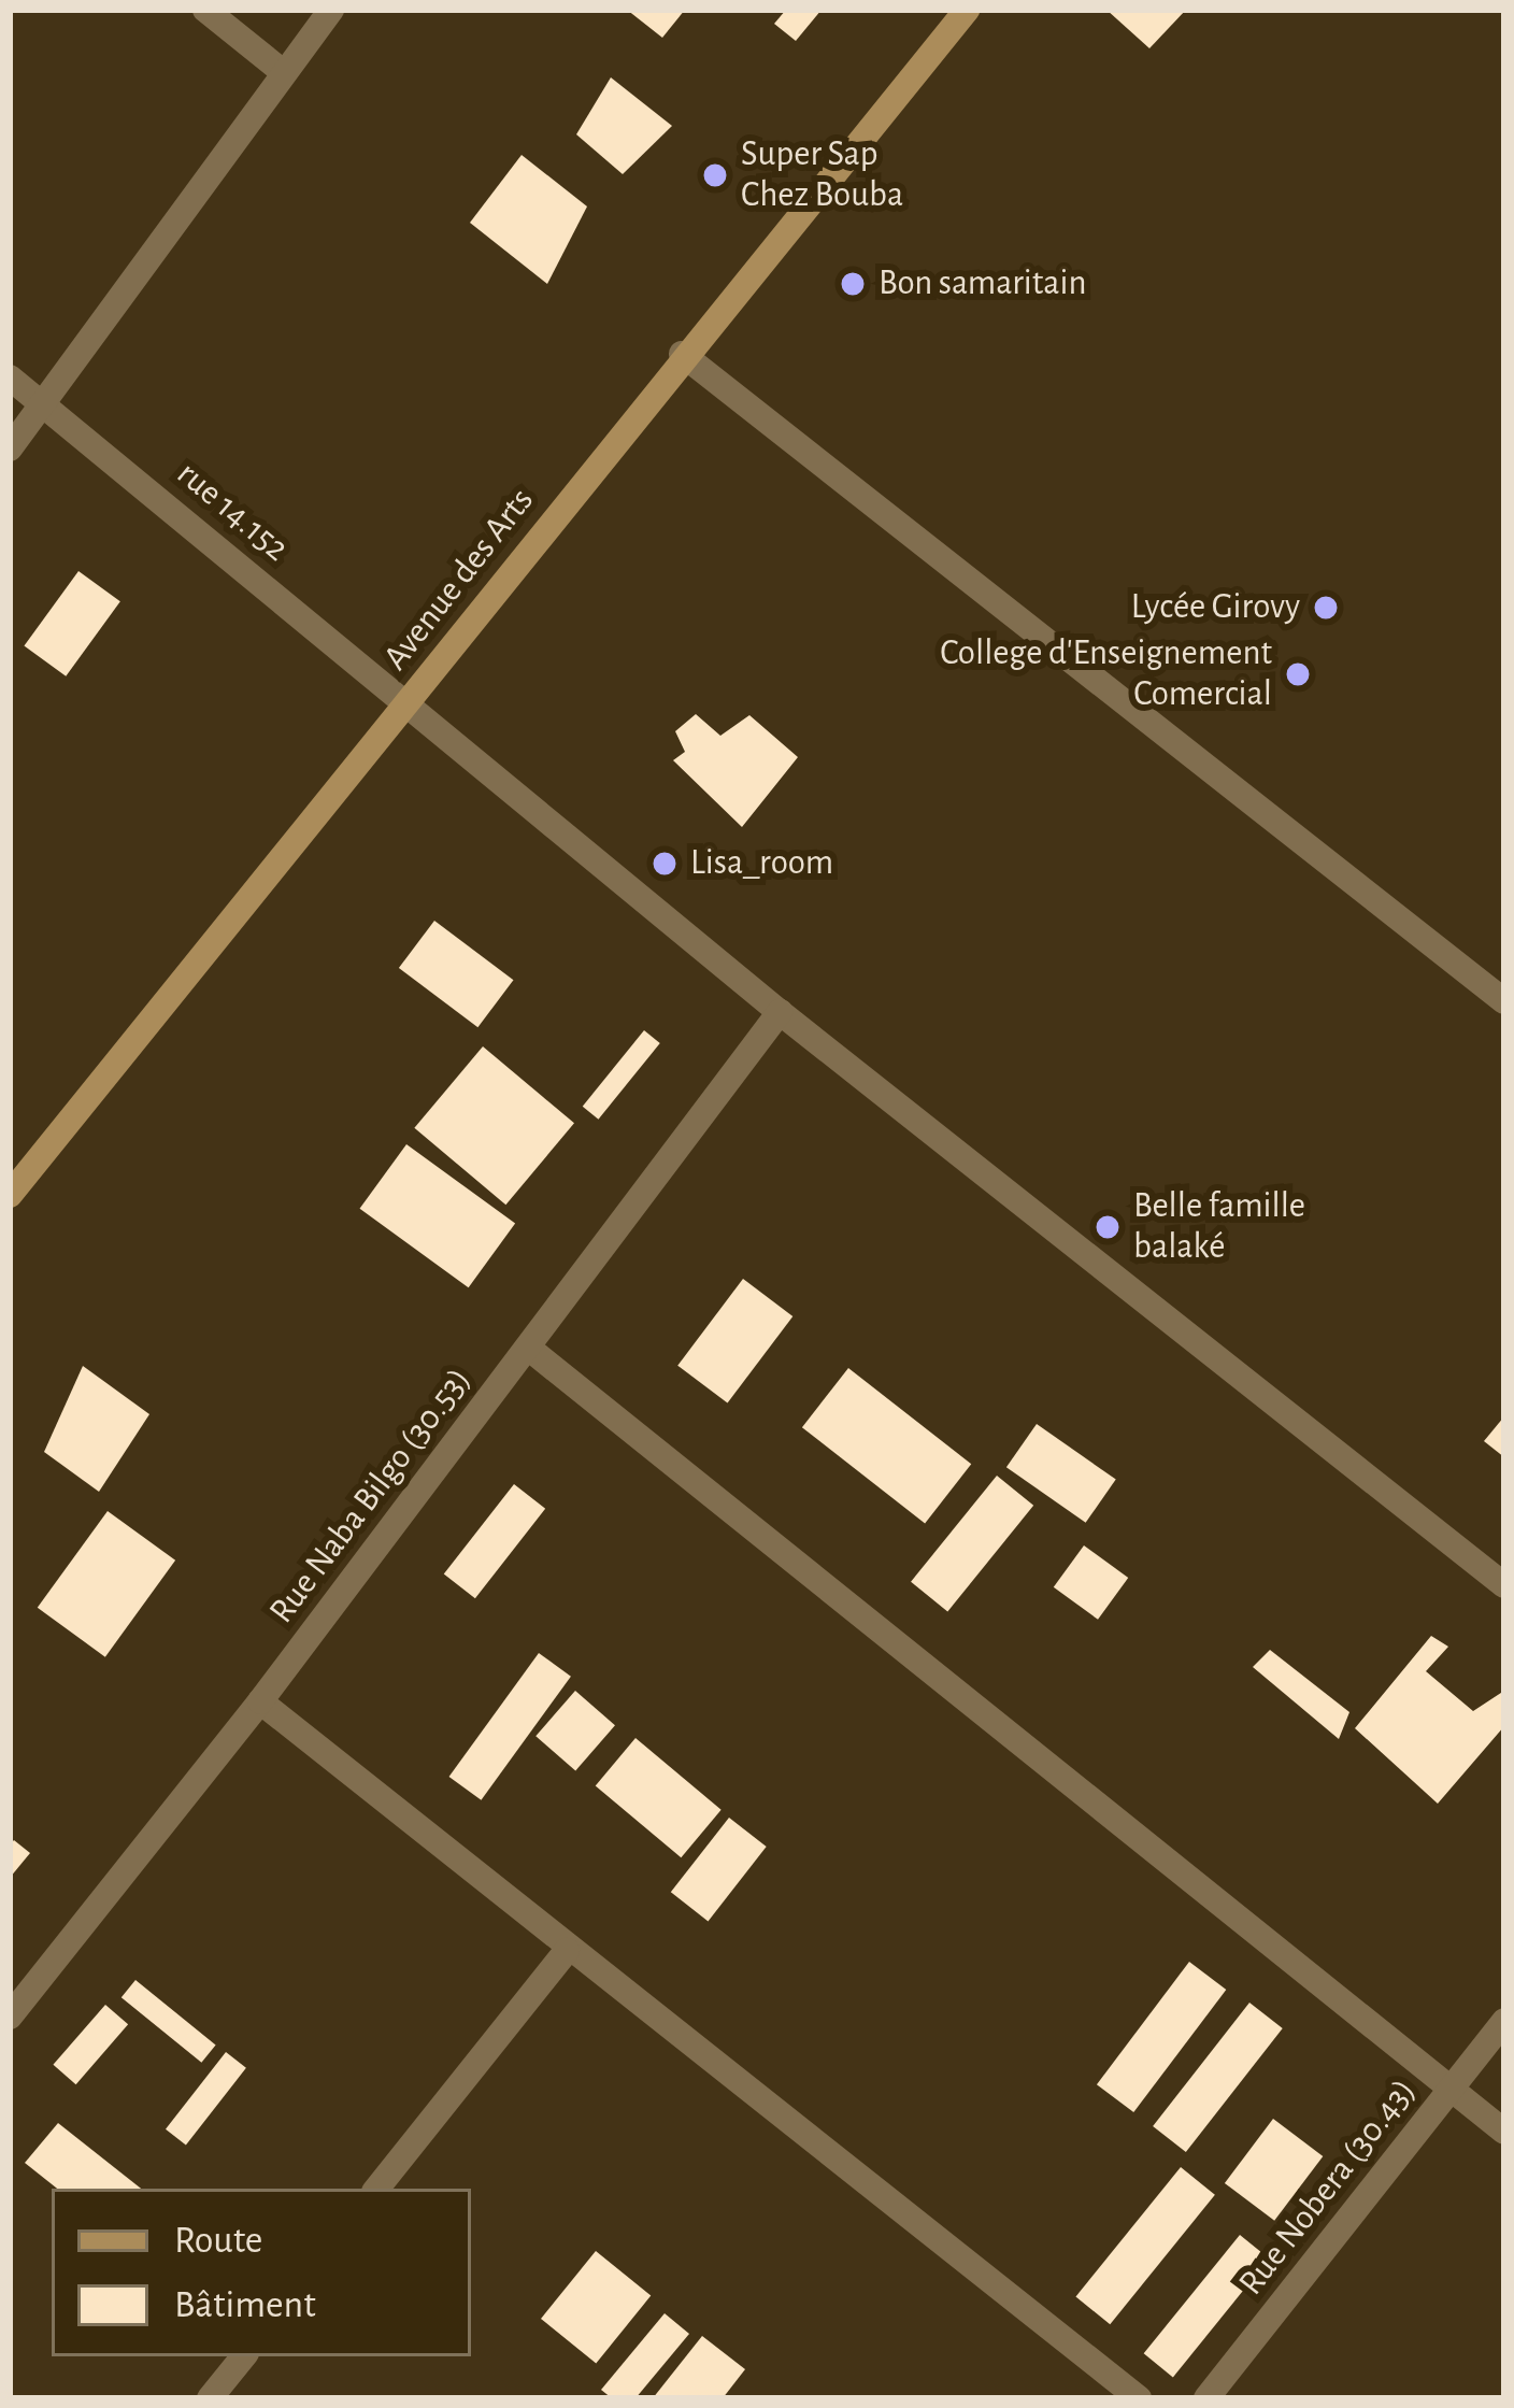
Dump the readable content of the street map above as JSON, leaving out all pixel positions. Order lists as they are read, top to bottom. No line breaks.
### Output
{"streets":{"street":["rue 14.152","Avenue des Arts","Rue Naba Bilgo (30.53)","Rue Nobera (30.43)"]},"crossings":[["rue 14.152","Avenue des Arts"],["rue 14.152","Rue Naba Bilgo (30.53)"]],"places":["Super Sap Chez Bouba","Bon samaritain","Lycée Girovy","College d'Enseignement Comercial","Lisa_room","Belle famille balaké"],"legend":["Route","Bâtiment"]}
